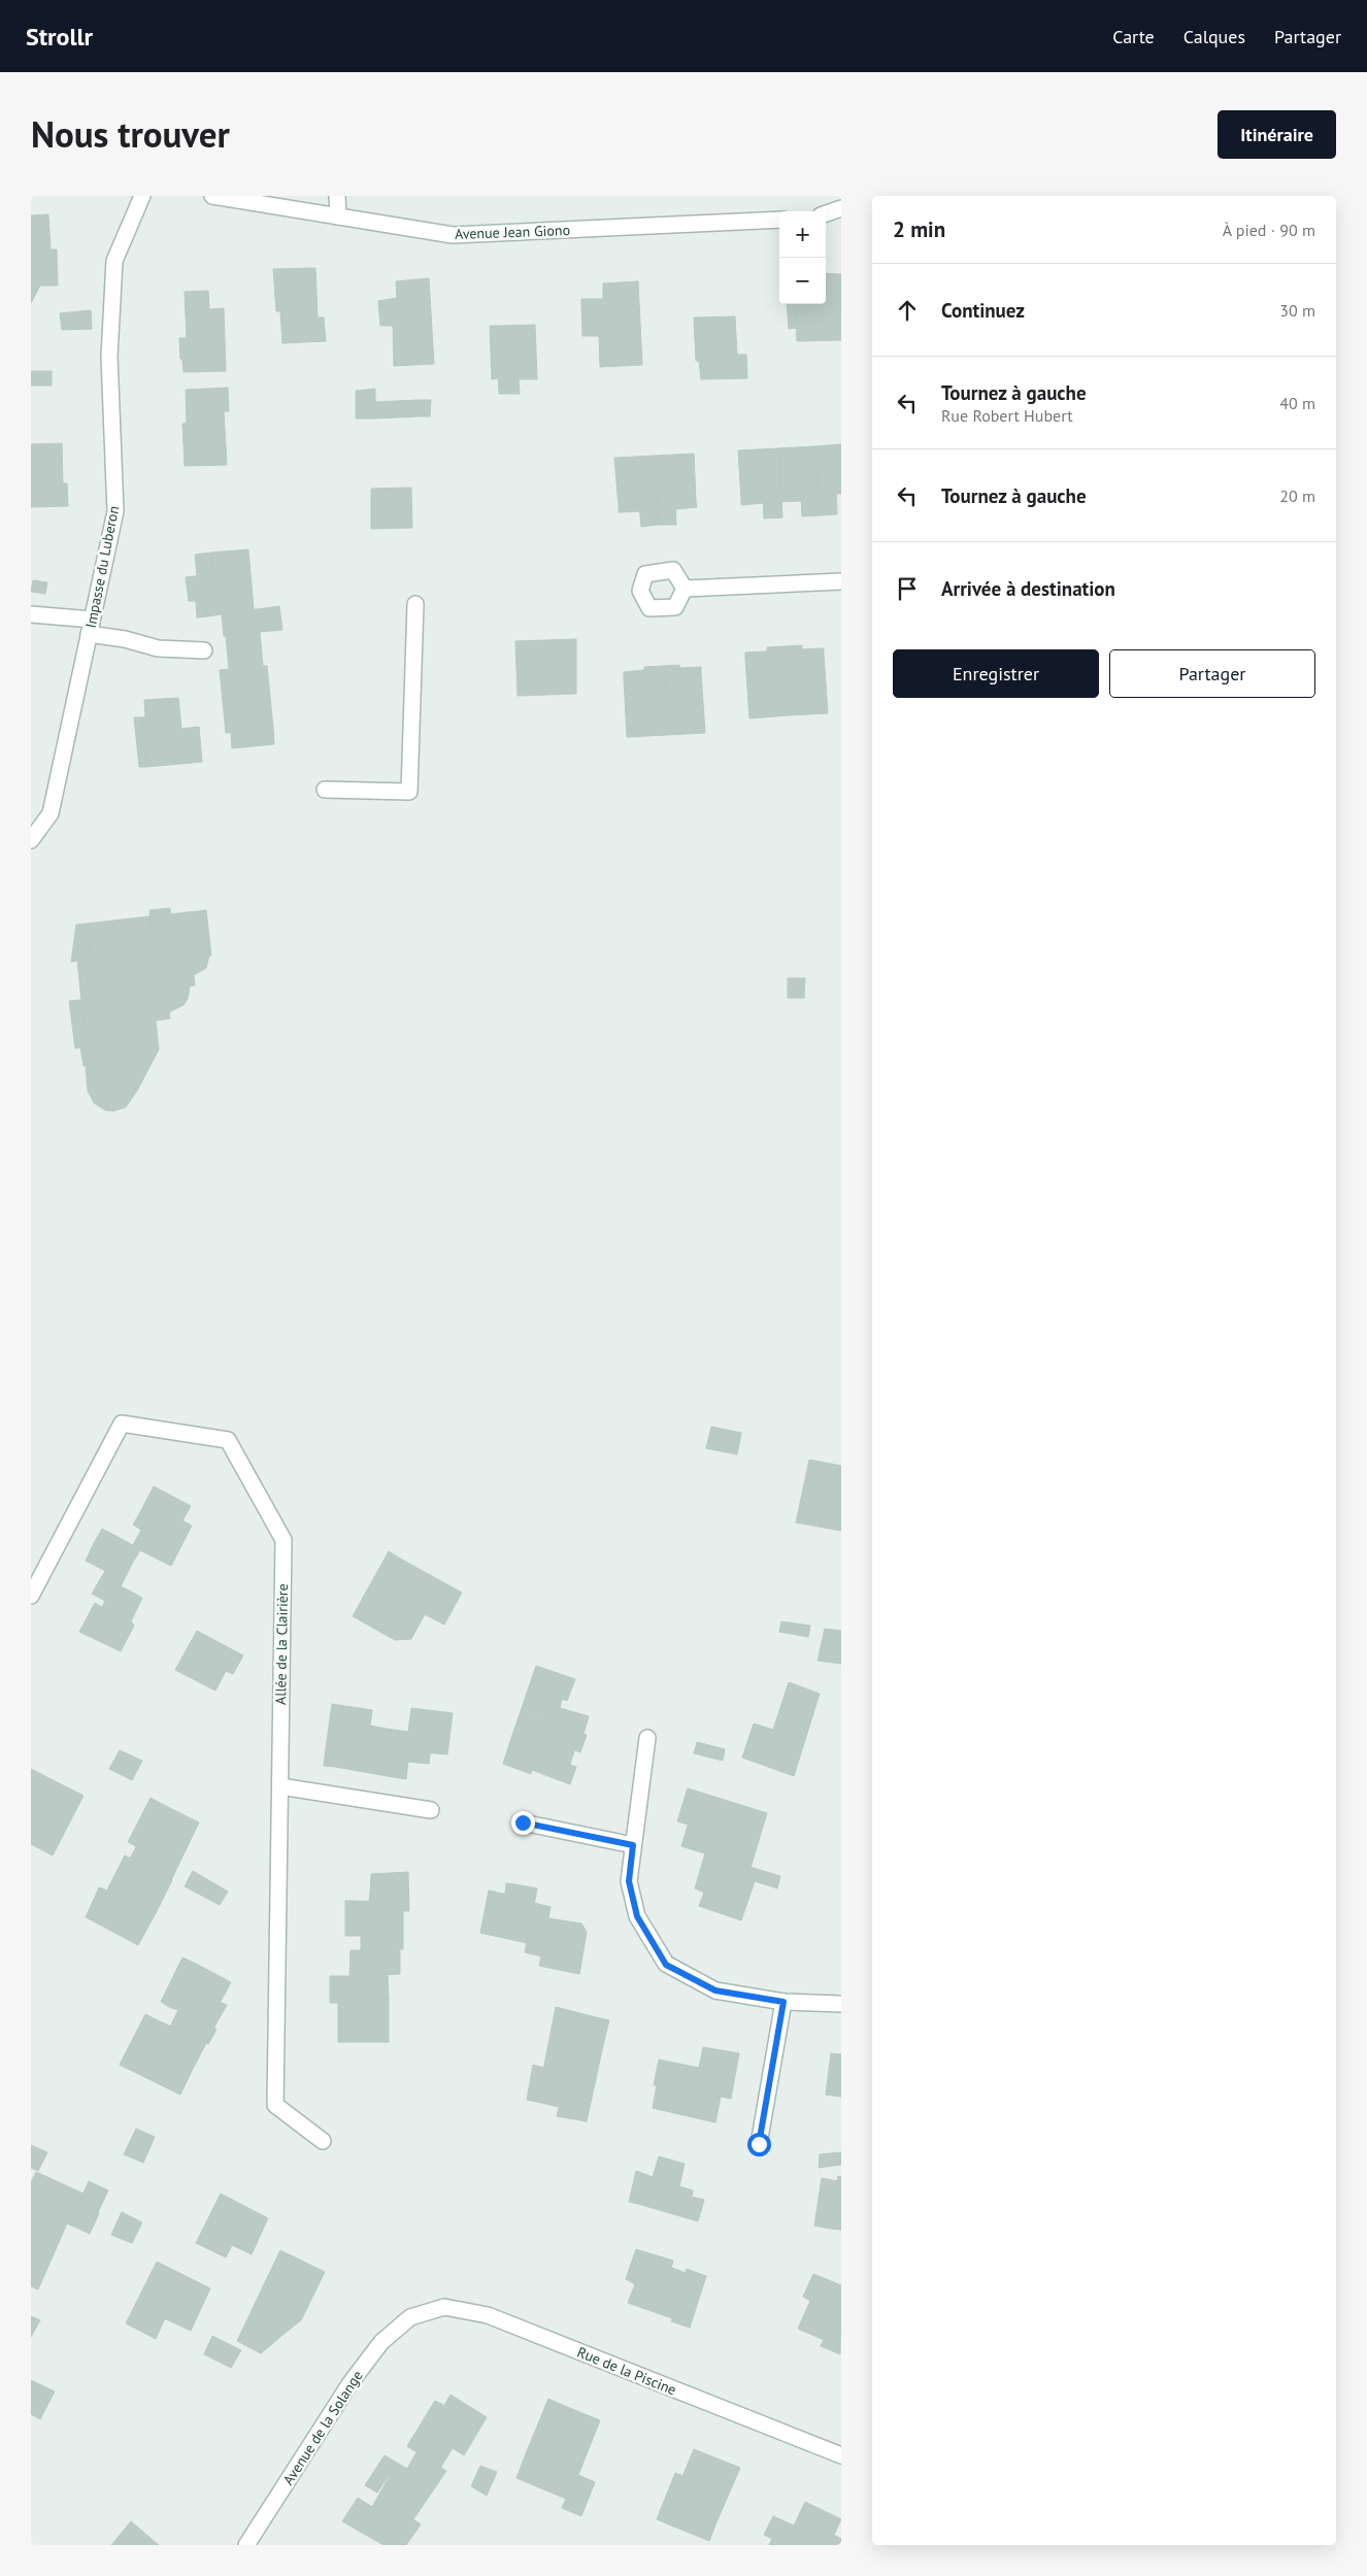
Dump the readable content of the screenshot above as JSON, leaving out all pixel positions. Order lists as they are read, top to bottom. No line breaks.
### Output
{"streets":{"street":["Avenue Jean Giono","Impasse du Luberon","Allée de la Clairière","Rue de la Piscine","Avenue de la Solange"]},"crossings":[["Rue de la Piscine","Avenue de la Solange"]],"page":{"header":"Strollr","nav":["Carte","Calques","Partager"],"title":"Nous trouver","buttons":["Itinéraire",["Enregistrer","Partager"]],"heading":["2 min","À pied · 90 m"],"map_buttons":["+","−"],"list":[["Continuez","30 m"],["Tournez à gauche","Rue Robert Hubert","40 m"],["Tournez à gauche","20 m"],"Arrivée à destination"]}}
